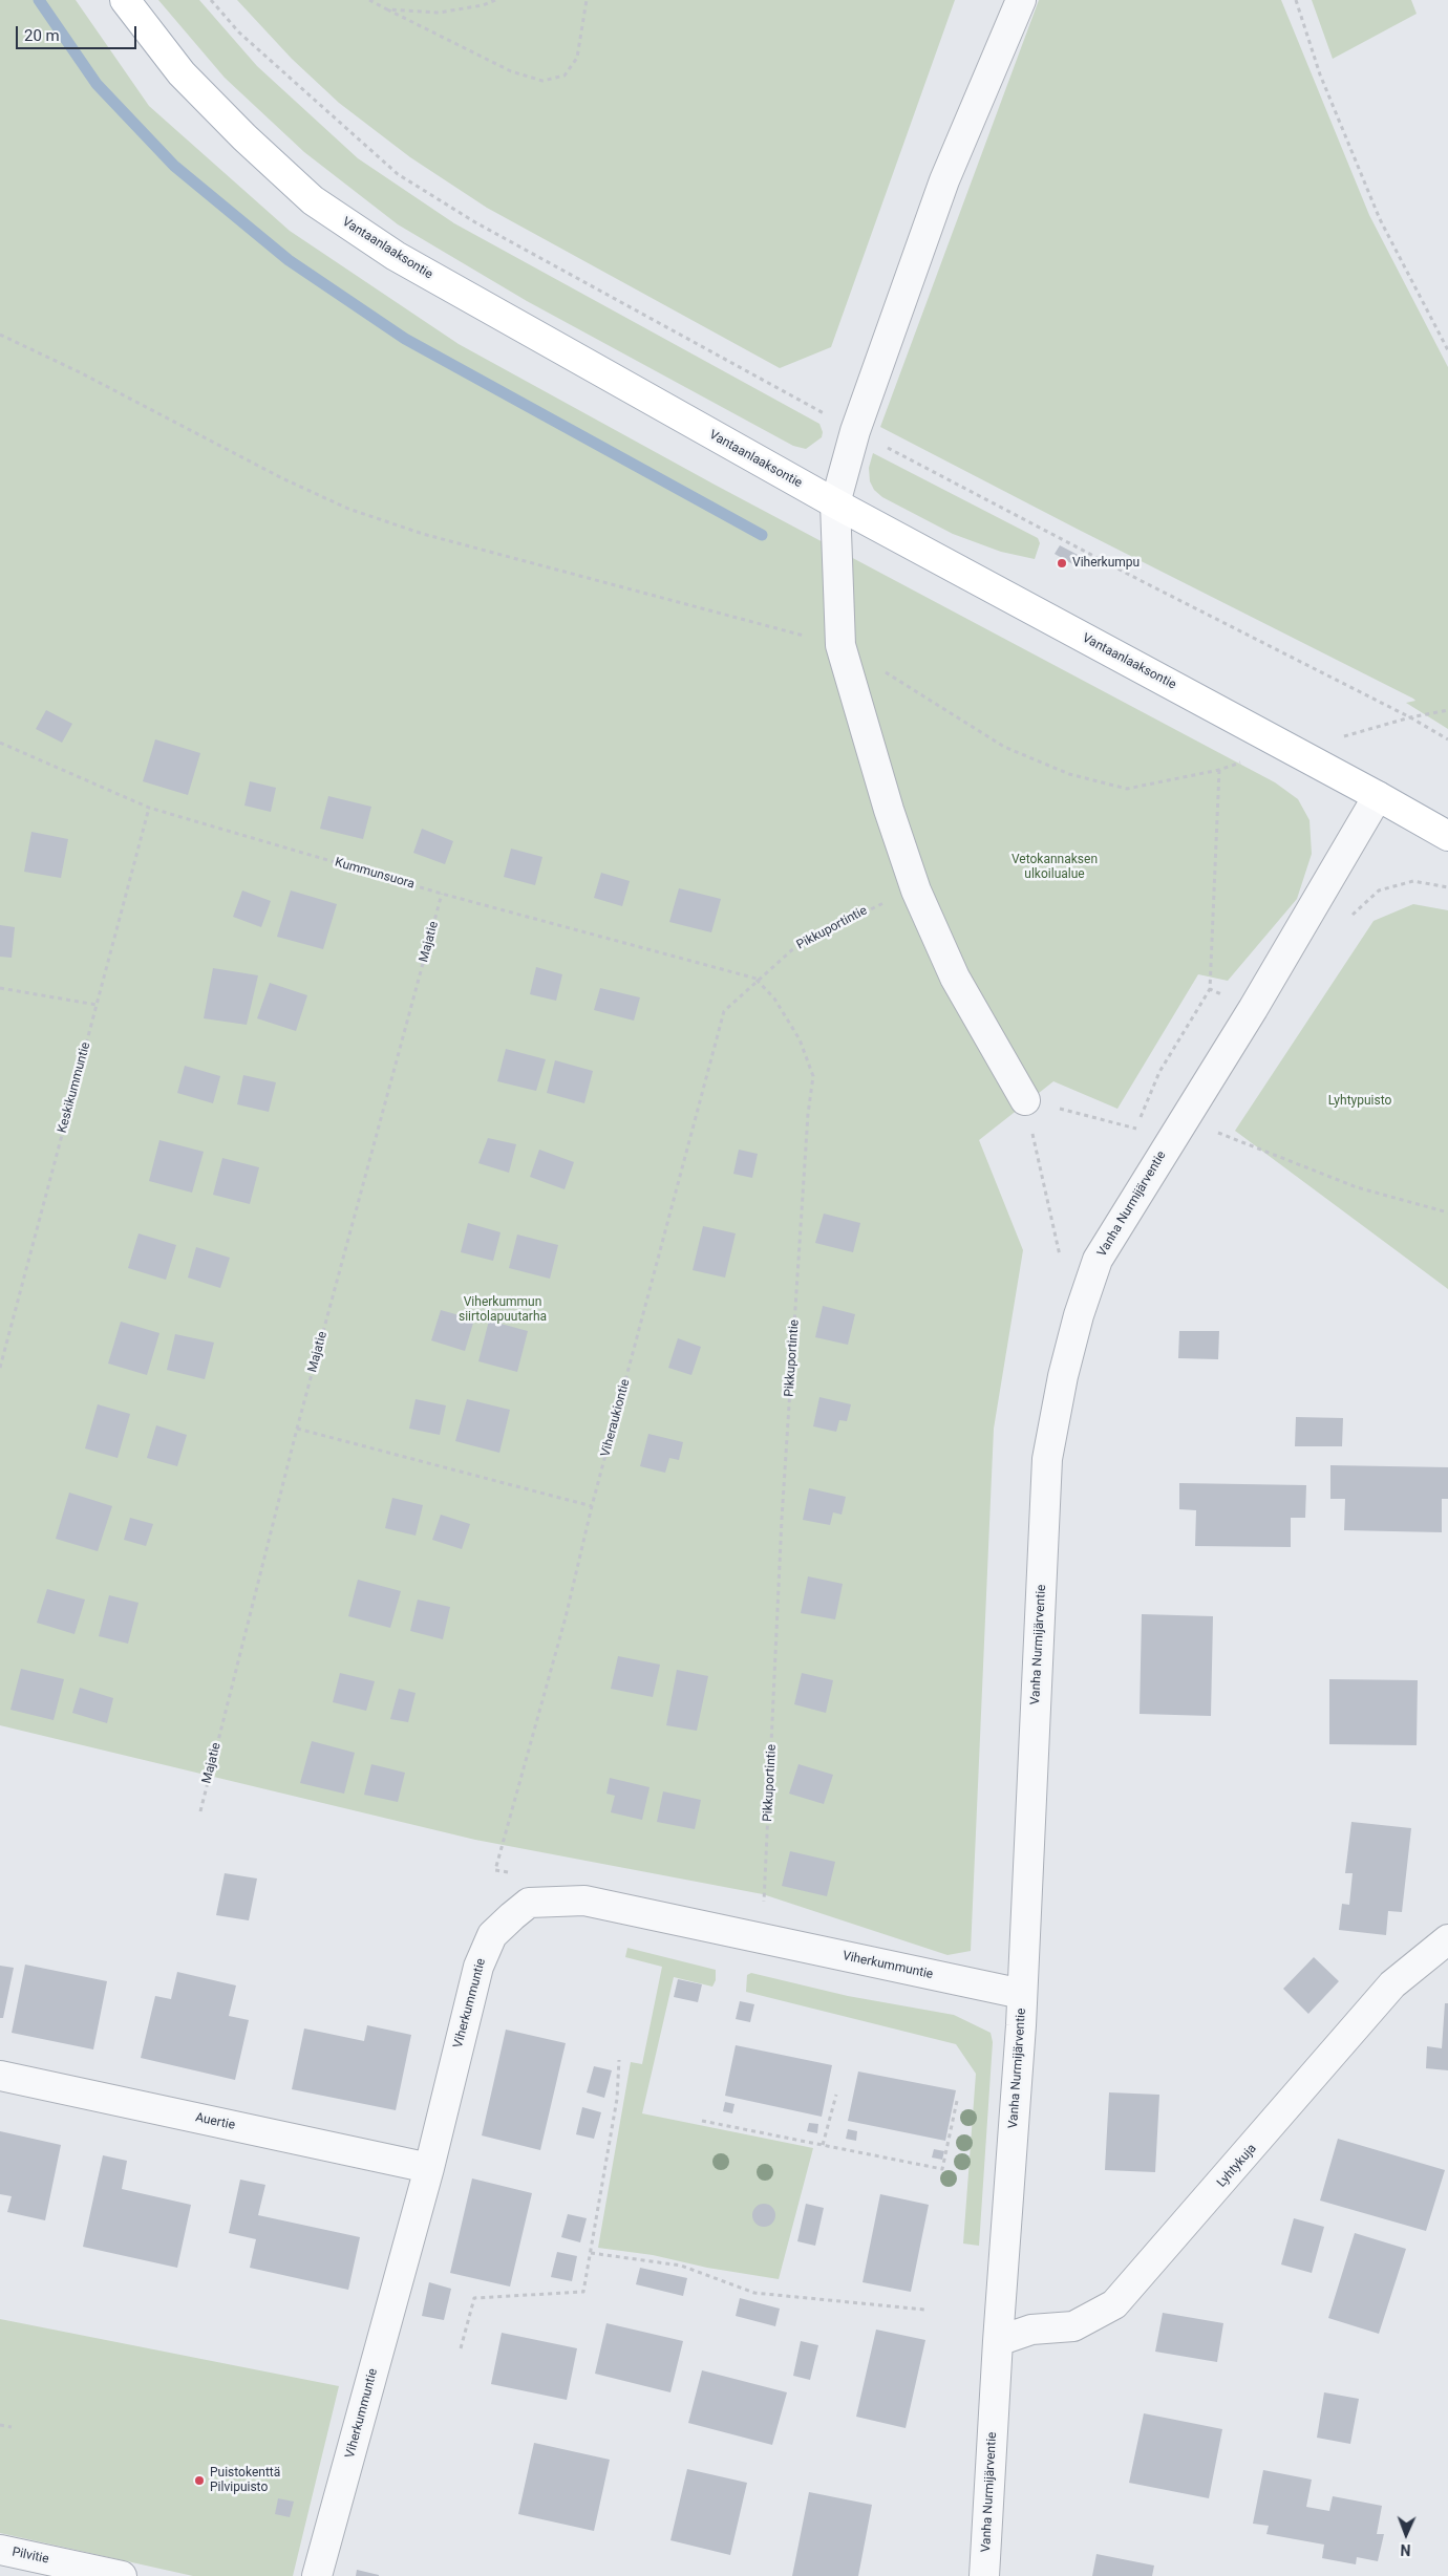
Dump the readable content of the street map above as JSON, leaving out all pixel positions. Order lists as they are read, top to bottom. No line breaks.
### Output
{"streets":{"main road":["Vantaanlaaksontie"],"street":["Vanha Nurmijärventie","Viherkummuntie","Auertie","Lyhtykuja","Pilvitie"],"path":["Kummunsuora","Pikkuportintie","Majatie","Keskikummuntie","Viheraukiontie"]},"crossings":[["Vantaanlaaksontie","Vanha Nurmijärventie"],["Kummunsuora","Pikkuportintie"],["Kummunsuora","Majatie"],["Kummunsuora","Keskikummuntie"],["Kummunsuora","Viheraukiontie"],["Pikkuportintie","Viheraukiontie"],["Pikkuportintie","Viherkummuntie"],["Vanha Nurmijärventie","Viherkummuntie"],["Vanha Nurmijärventie","Lyhtykuja"],["Viherkummuntie","Auertie"]],"parks":["Vetokannaksen ulkoilualue","Lyhtypuisto","Viherkummun siirtolapuutarha"],"places":["Viherkumpu","Puistokenttä Pilvipuisto"],"scale_bar":"20 m","north":"bottom"}
